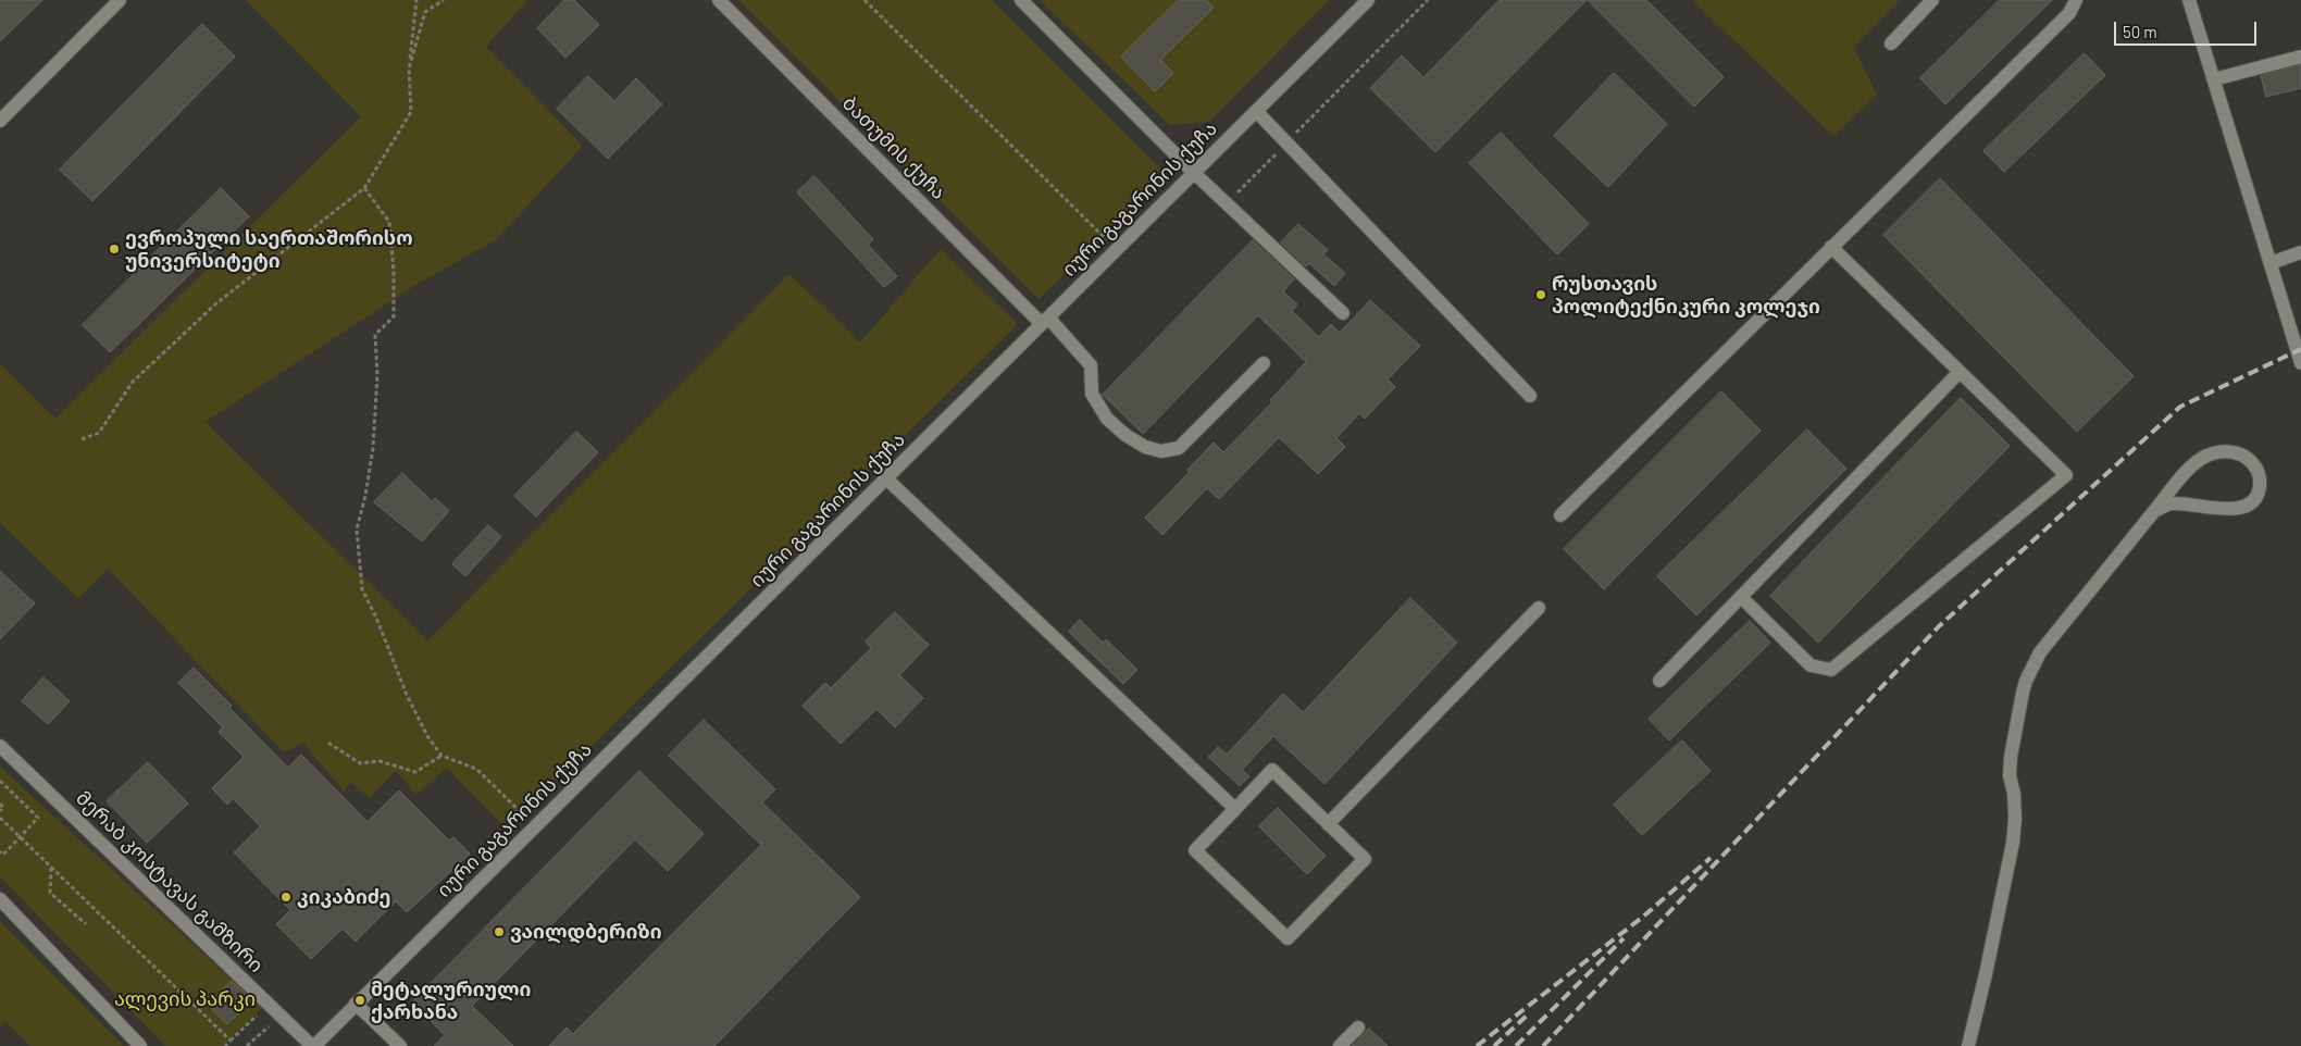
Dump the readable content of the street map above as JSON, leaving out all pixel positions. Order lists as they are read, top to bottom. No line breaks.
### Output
{"streets":{"street":["ბათუმის ქუჩა","იური გაგარინის ქუჩა","მერაბ კოსტავას გამზირი"]},"crossings":[["ბათუმის ქუჩა","იური გაგარინის ქუჩა"],["იური გაგარინის ქუჩა","მერაბ კოსტავას გამზირი"]],"parks":["ალევის პარკი"],"places":["ევროპული საერთაშორისო უნივერსიტეტი","რუსთავის პოლიტექნიკური კოლეჯი","კიკაბიძე","ვაილდბერიზი","მეტალურიული ქარხანა"],"scale_bar":"50 m"}
